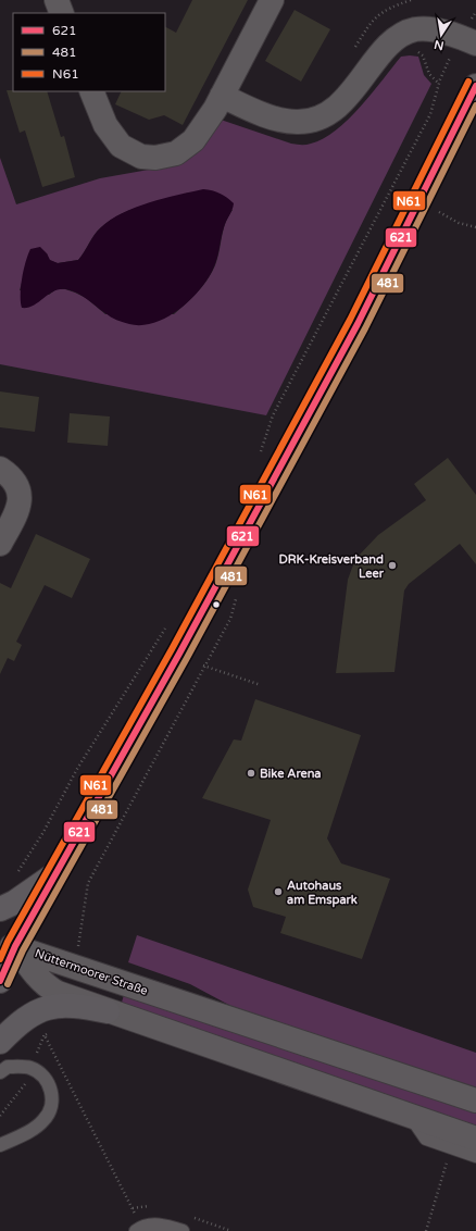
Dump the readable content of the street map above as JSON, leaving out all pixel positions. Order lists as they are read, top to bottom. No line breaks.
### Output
{"streets":{"street":["Nüttermoorer Straße"]},"places":["DRK-Kreisverband Leer","Bike Arena","Autohaus am Emspark"],"lines":["transit line N61","transit line 621","transit line 481"],"legend":["621","481","N61"],"north":"bottom"}
